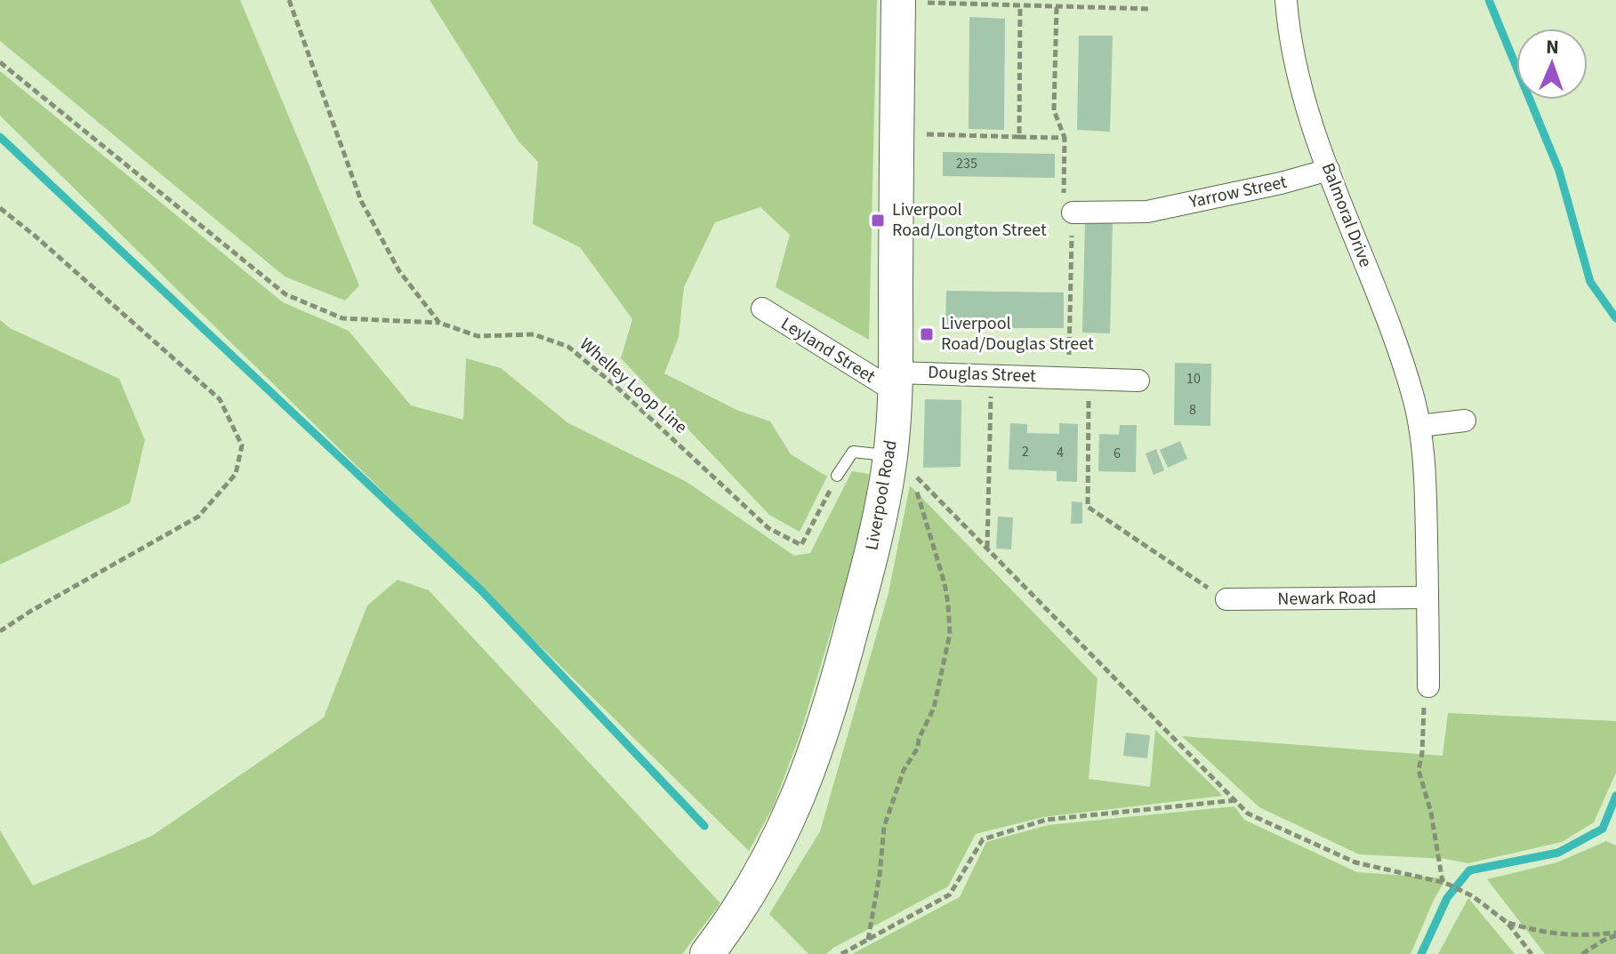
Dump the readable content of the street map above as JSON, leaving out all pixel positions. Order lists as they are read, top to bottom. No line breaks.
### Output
{"streets":{"main road":["Liverpool Road"],"street":["Yarrow Street","Balmoral Drive","Leyland Street","Douglas Street","Newark Road"],"path":["Whelley Loop Line"]},"crossings":[["Yarrow Street","Balmoral Drive"],["Balmoral Drive","Newark Road"],["Leyland Street","Douglas Street"],["Leyland Street","Liverpool Road"],["Douglas Street","Liverpool Road"]],"places":{"transit":["Liverpool Road/Longton Street","Liverpool Road/Douglas Street"]},"house_numbers":["235","10","8","2","4","6"],"north":"top"}
